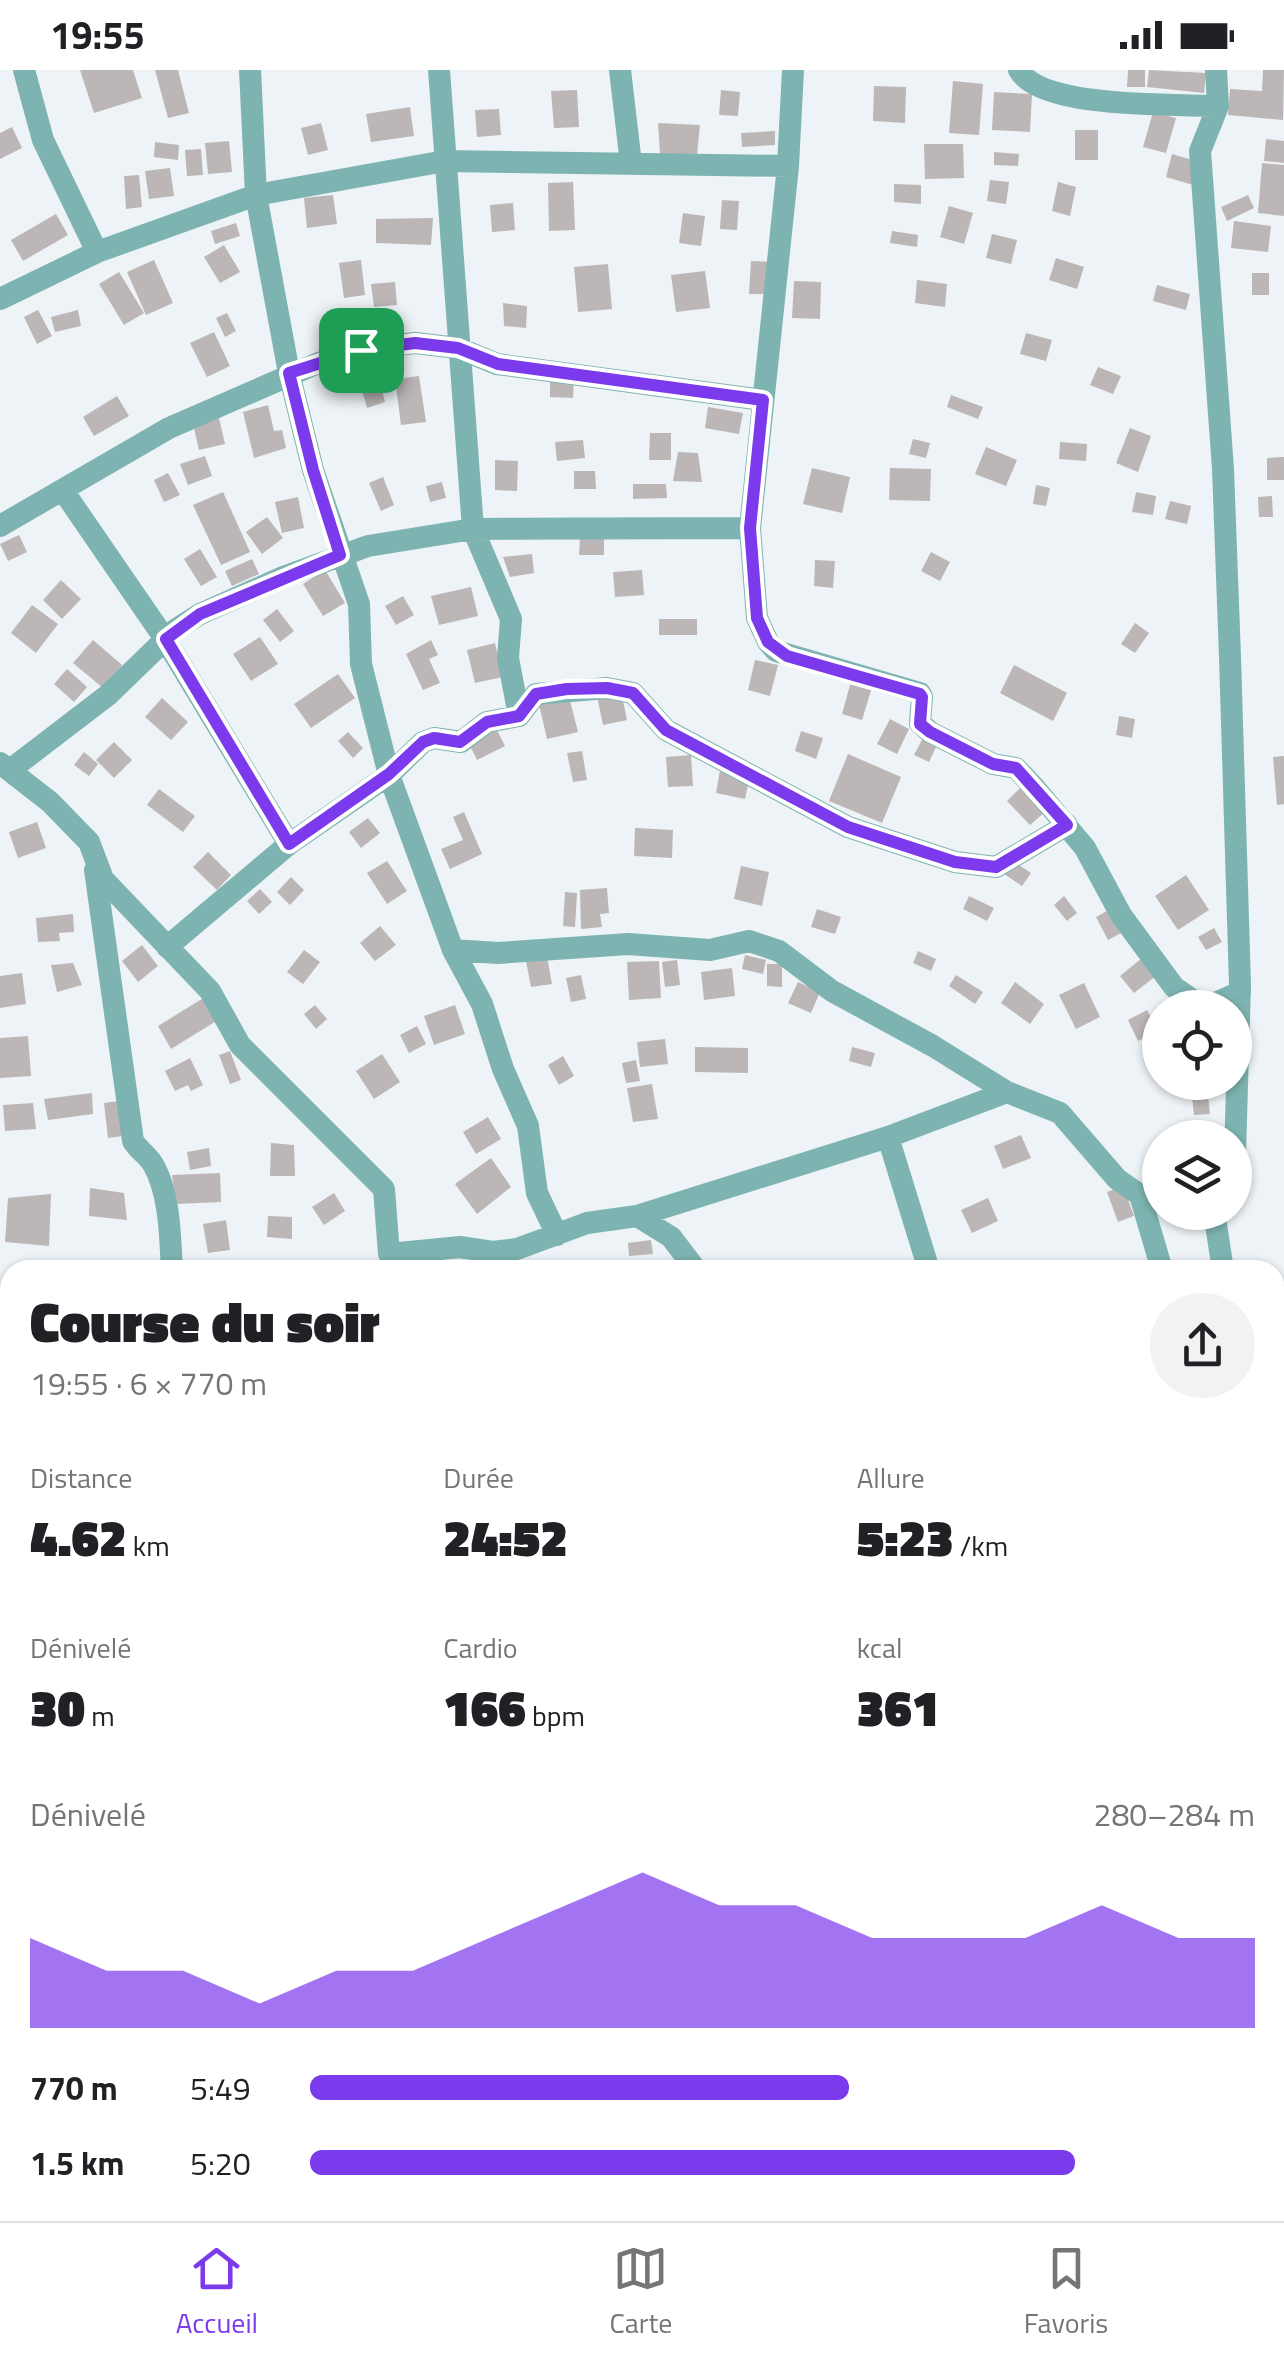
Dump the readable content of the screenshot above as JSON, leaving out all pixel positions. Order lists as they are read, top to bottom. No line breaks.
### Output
{"page":{"status":"19:55","heading":["Course du soir","19:55 · 6 × 770 m"],"stats":[["Distance","4.62 km"],["Durée","24:52"],["Allure","5:23 /km"],["Dénivelé","30 m"],["Cardio","166 bpm"],["kcal","361"]],"chart":["Dénivelé","280–284 m"],"list":[{"name":"770 m","note":"5:49"},{"name":"1.5 km","note":"5:20"}],"tabs":["Accueil","Carte","Favoris"]}}
